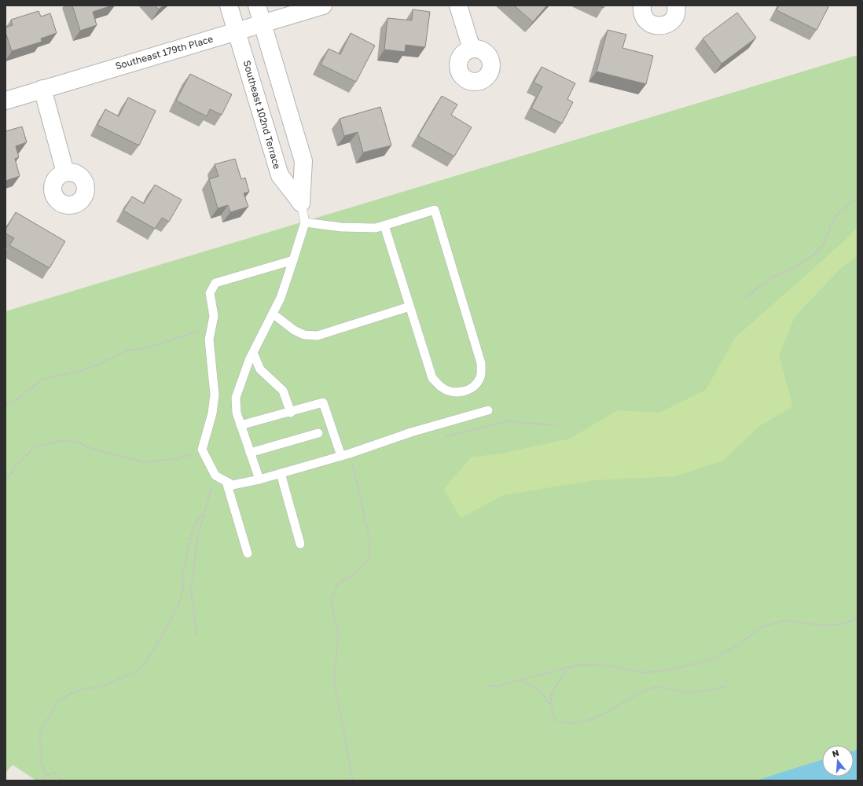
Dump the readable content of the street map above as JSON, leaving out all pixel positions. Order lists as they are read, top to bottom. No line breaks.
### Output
{"streets":{"street":["Southeast 179th Place","Southeast 102nd Terrace"]},"crossings":[["Southeast 179th Place","Southeast 102nd Terrace"]],"north":"top"}
